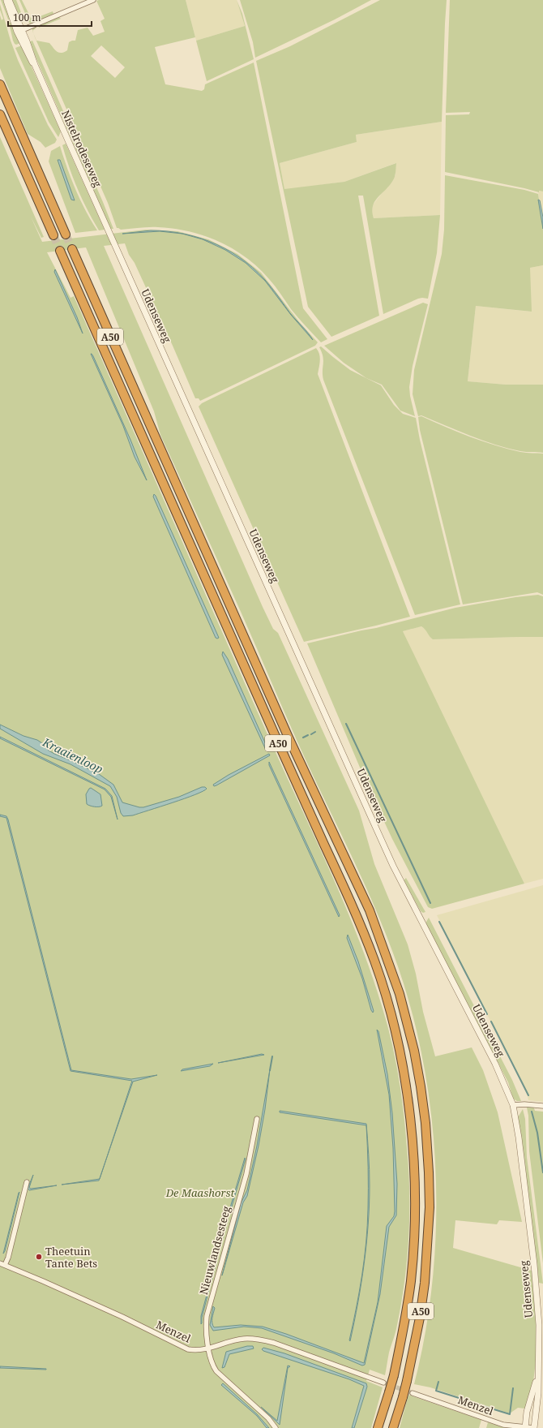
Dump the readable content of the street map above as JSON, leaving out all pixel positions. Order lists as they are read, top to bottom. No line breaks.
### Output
{"streets":{"highway":["A50"],"street":["Nistelrodeseweg","Udenseweg","Nieuwlandsesteeg","Menzel"]},"crossings":[["Nistelrodeseweg","Udenseweg"],["Udenseweg","Menzel"],["Nieuwlandsesteeg","Menzel"]],"water":["Kraaienloop"],"parks":["De Maashorst"],"places":["Theetuin Tante Bets"],"scale_bar":"100 m"}
